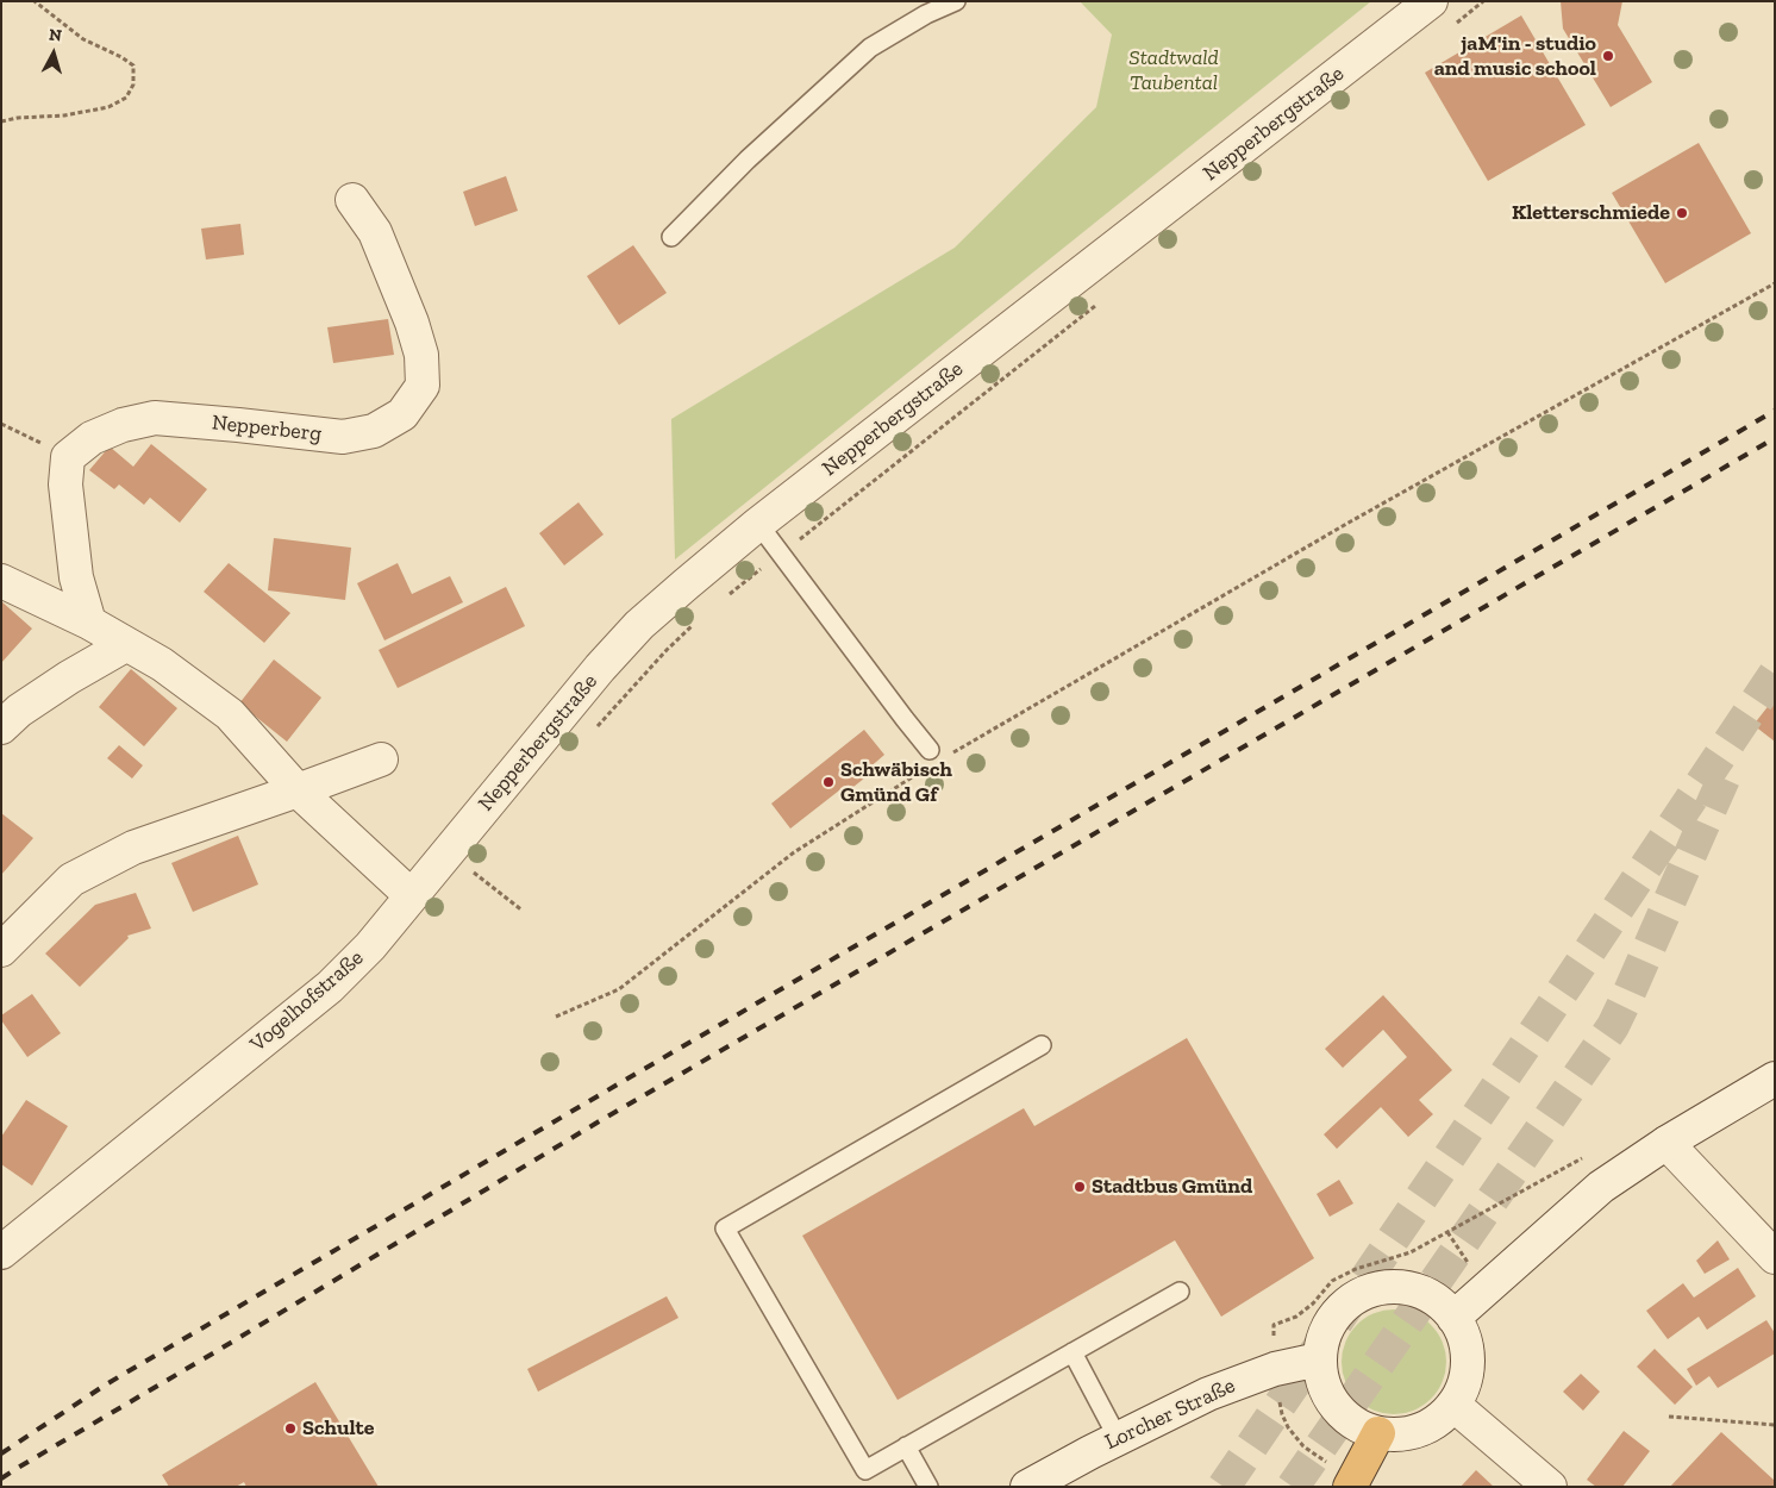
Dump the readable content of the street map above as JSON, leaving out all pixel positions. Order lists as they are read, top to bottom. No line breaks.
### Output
{"streets":{"street":["Nepperbergstraße","Nepperberg","Vogelhofstraße","Lorcher Straße"]},"crossings":[["Nepperbergstraße","Vogelhofstraße"]],"parks":["Stadtwald Taubental"],"places":["jaM'in - studio and music school","Kletterschmiede","Schwäbisch Gmünd Gf","Stadtbus Gmünd","Schulte"],"north":"top"}
